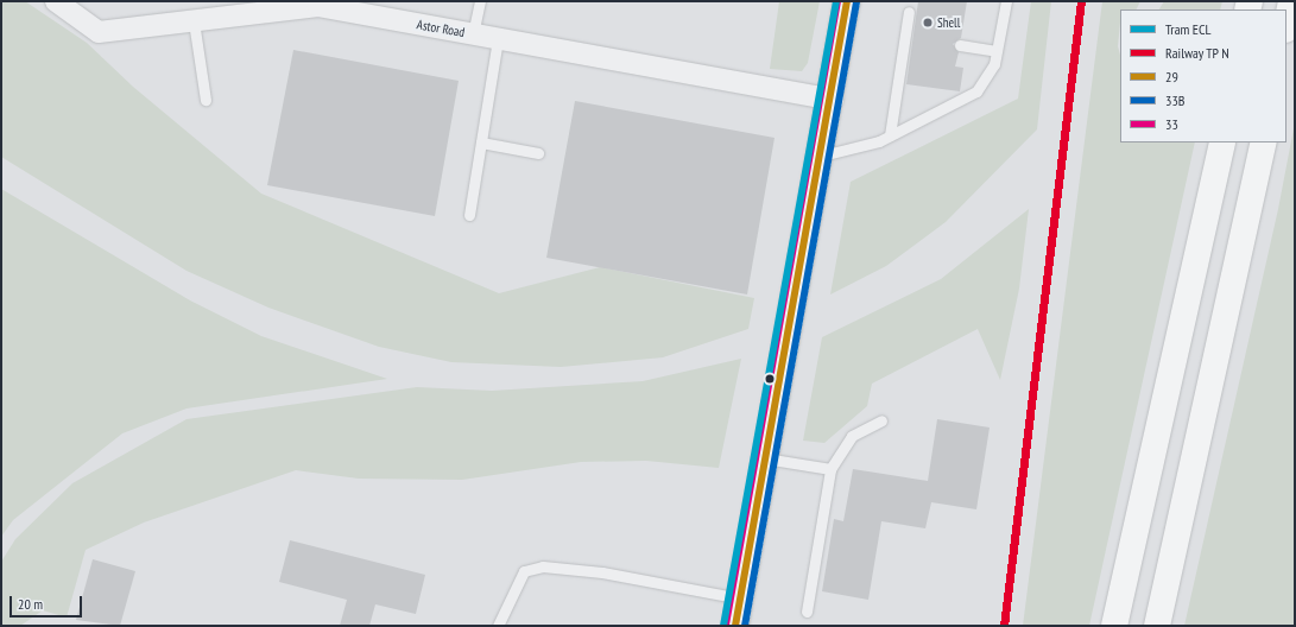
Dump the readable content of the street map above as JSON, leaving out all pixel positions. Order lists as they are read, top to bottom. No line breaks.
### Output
{"streets":{"street":["Astor Road"]},"places":["Shell"],"lines":["tram line ECL","transit line 29","transit line 33","transit line 33B"],"legend":["Tram ECL","Railway TP N","29","33B","33"],"scale_bar":"20 m"}
